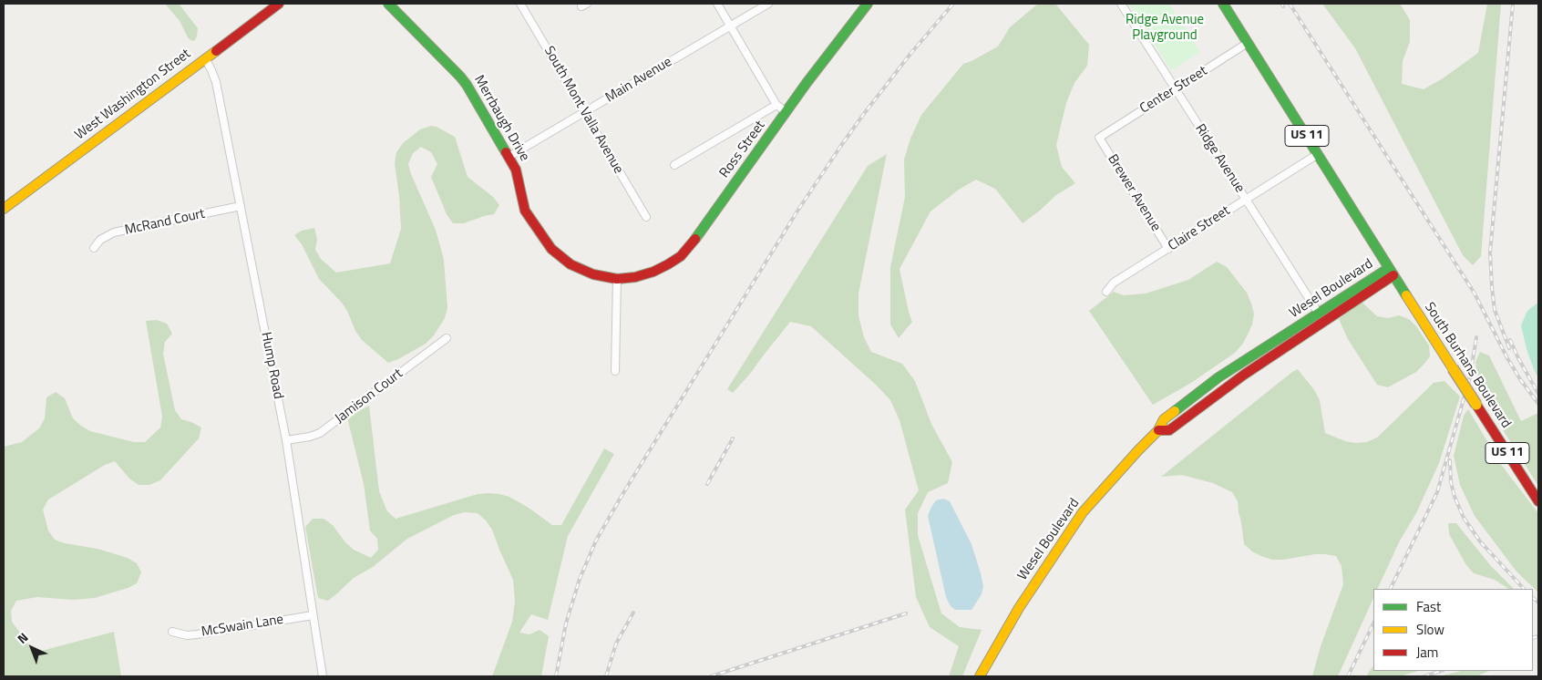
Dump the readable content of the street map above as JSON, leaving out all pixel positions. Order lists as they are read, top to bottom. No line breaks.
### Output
{"streets":{"main road":["West Washington Street","Merrbaugh Drive","US 11","Ross Street","Wesel Boulevard","South Burhans Boulevard"],"street":["Main Avenue","Center Street","South Mont Valla Avenue","Ridge Avenue","Brewer Avenue","McRand Court","Claire Street","Hump Road","Jamison Court","McSwain Lane"]},"crossings":[["Main Avenue","South Mont Valla Avenue"],["Main Avenue","Merrbaugh Drive"],["Center Street","US 11"],["Center Street","Ridge Avenue"],["Center Street","Brewer Avenue"],["West Washington Street","Hump Road"],["Merrbaugh Drive","Ross Street"],["US 11","Claire Street"],["US 11","Wesel Boulevard"],["US 11","South Burhans Boulevard"],["Ridge Avenue","Claire Street"],["Ridge Avenue","Wesel Boulevard"],["Brewer Avenue","Claire Street"],["McRand Court","Hump Road"],["Wesel Boulevard","South Burhans Boulevard"],["Hump Road","Jamison Court"],["Hump Road","McSwain Lane"]],"parks":["Ridge Avenue Playground"],"legend":["Fast","Slow","Jam"],"north":"top left"}
